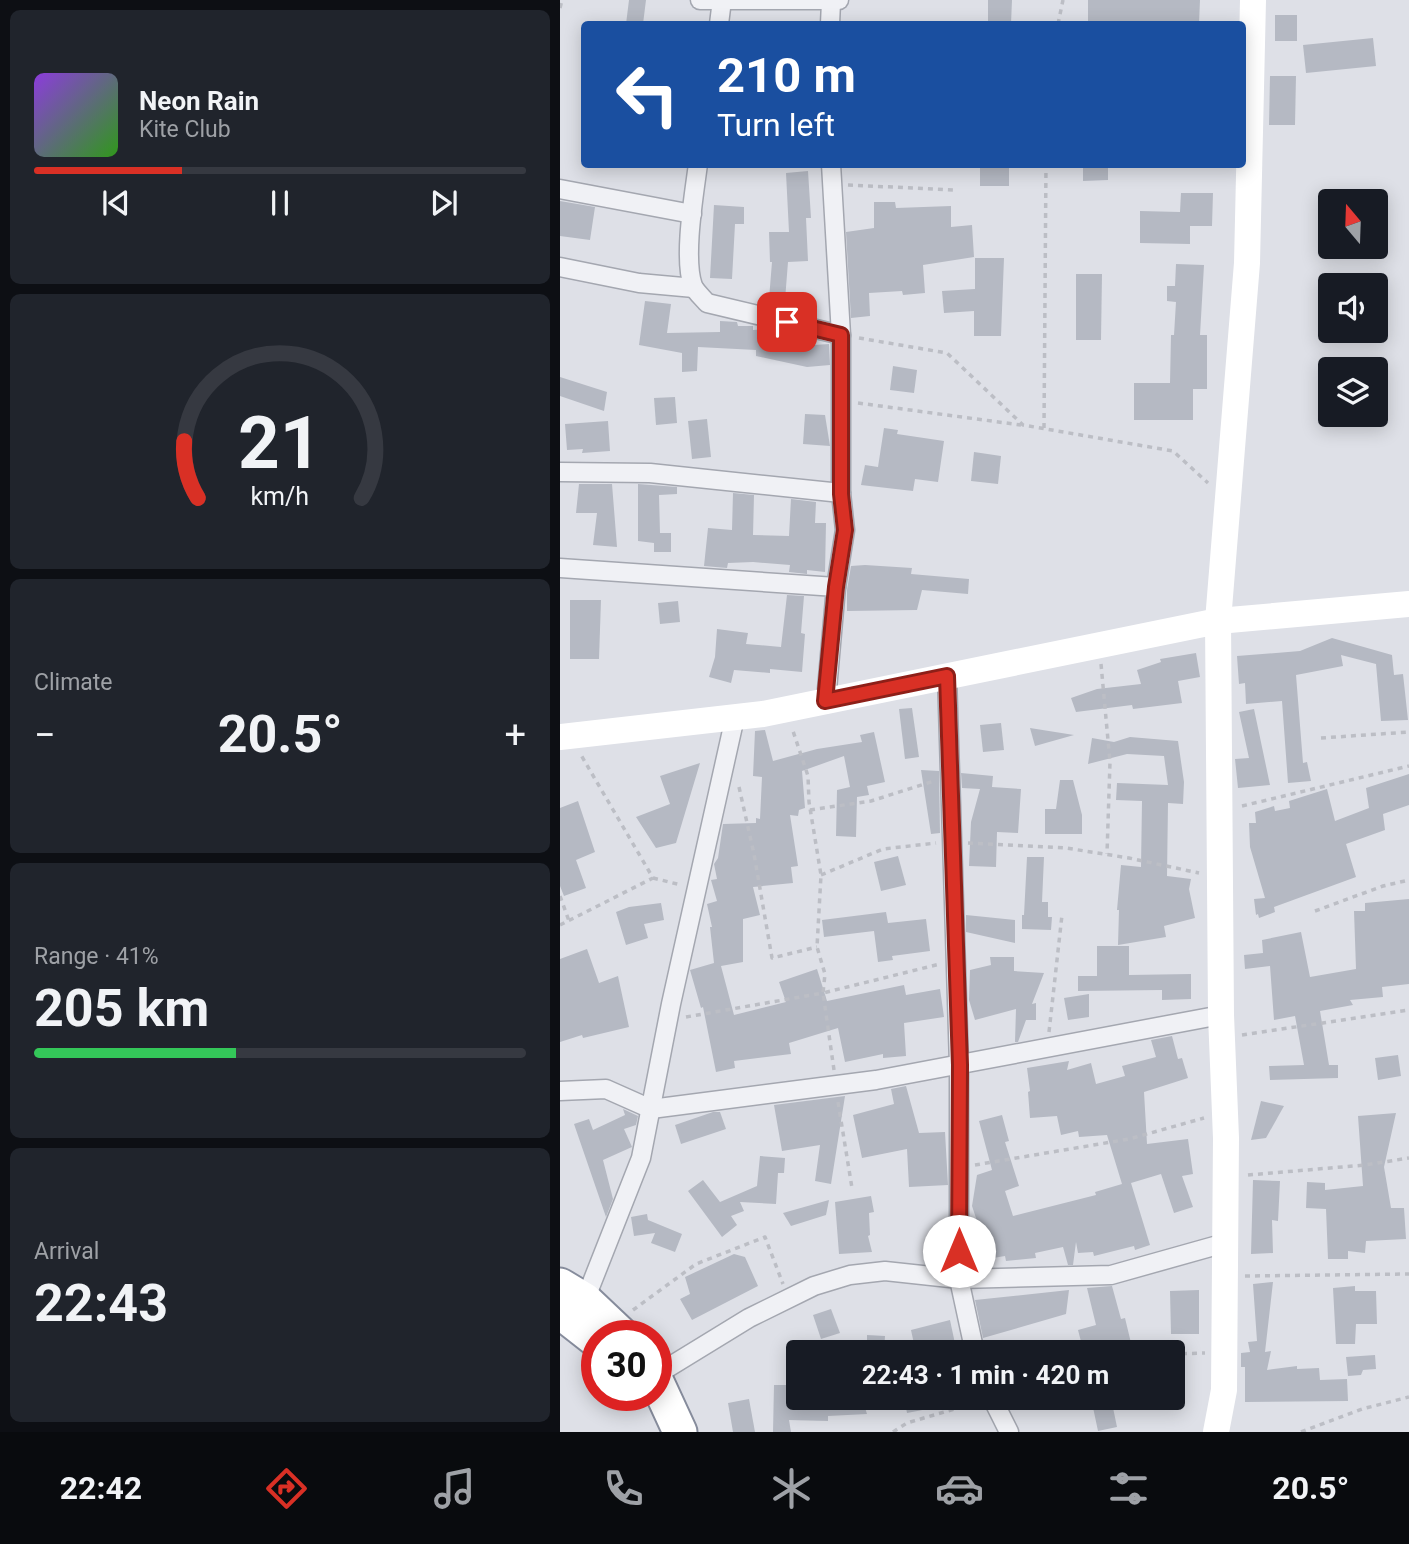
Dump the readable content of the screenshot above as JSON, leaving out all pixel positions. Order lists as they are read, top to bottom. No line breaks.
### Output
{"north":"top","page":{"turn":["210 m","Turn left"],"song":["Neon Rain","Kite Club"],"tile":["Climate",["Range · 41%","205 km"],["Arrival","22:43"]],"heat":["−","20.5°","+"],"limit":"30","trip":"22:43 · 1 min · 420 m","tabs":["22:42","20.5°"],"gauge":["21","km/h"]}}
